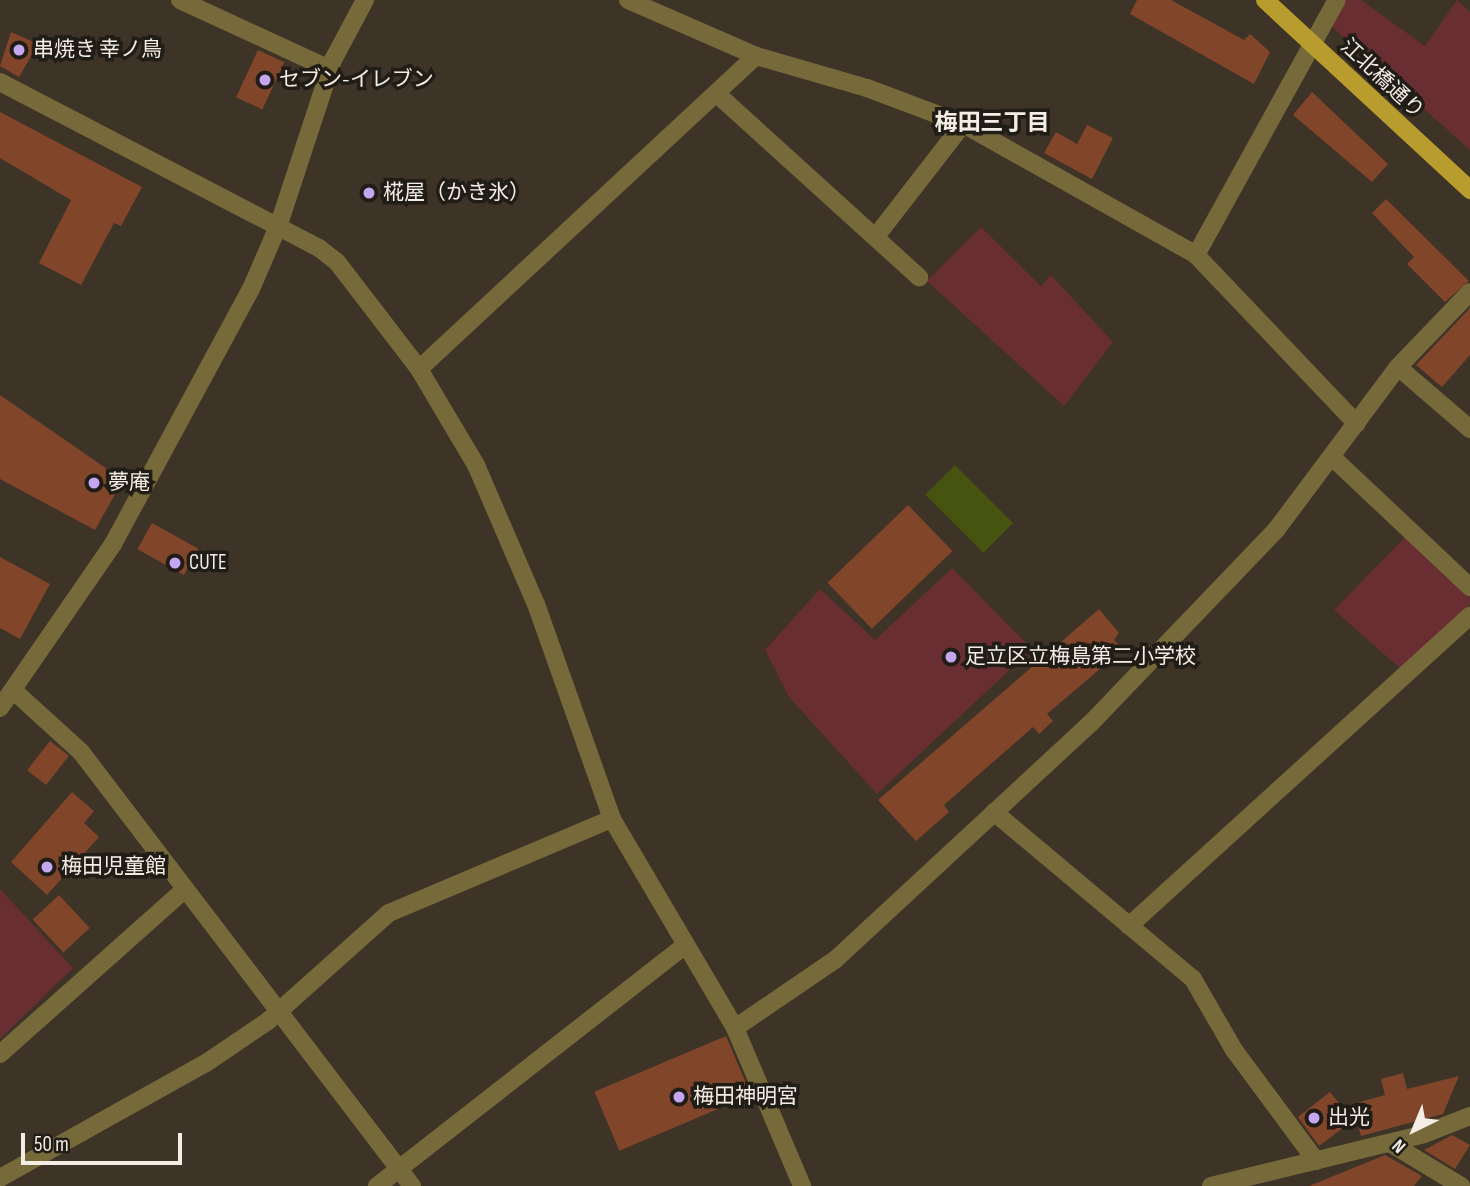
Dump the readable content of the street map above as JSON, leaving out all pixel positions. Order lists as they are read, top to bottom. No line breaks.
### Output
{"streets":{"main road":["江北橋通り"]},"districts":["梅田三丁目"],"places":["串焼き 幸ノ鳥","セブン-イレブン","椛屋（かき氷）","夢庵","CUTE","足立区立梅島第二小学校","梅田児童館","梅田神明宮","出光"],"scale_bar":"50 m","north":"bottom left"}
